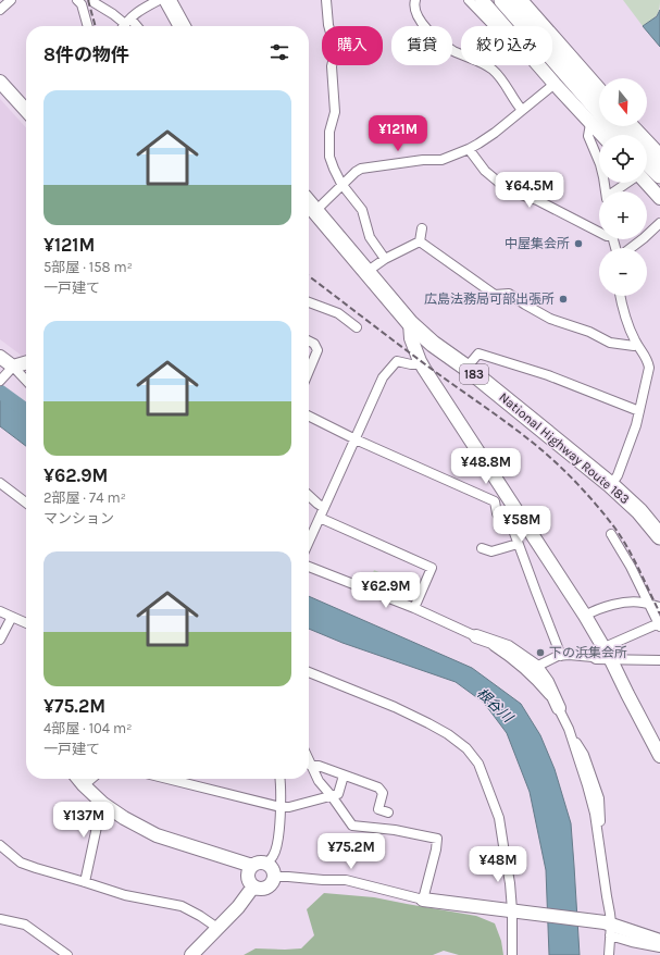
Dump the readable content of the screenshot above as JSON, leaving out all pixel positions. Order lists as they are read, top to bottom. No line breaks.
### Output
{"streets":{"highway":["183","National Highway Route 183"]},"water":["根谷川"],"places":["中屋集会所","広島法務局可部出張所","下の浜集会所"],"north":"bottom","page":{"chip":["購入","賃貸","絞り込み"],"heading":"8件の物件","map_buttons":["+","−"],"list":[{"name":"¥121M","note":"5部屋 · 158 m² · 一戸建て"},{"name":"¥62.9M","note":"2部屋 · 74 m² · マンション"},{"name":"¥75.2M","note":"4部屋 · 104 m² · 一戸建て"}],"price":["¥121M","¥64.5M","¥48.8M","¥58M","¥62.9M","¥137M","¥75.2M","¥48M"]}}
